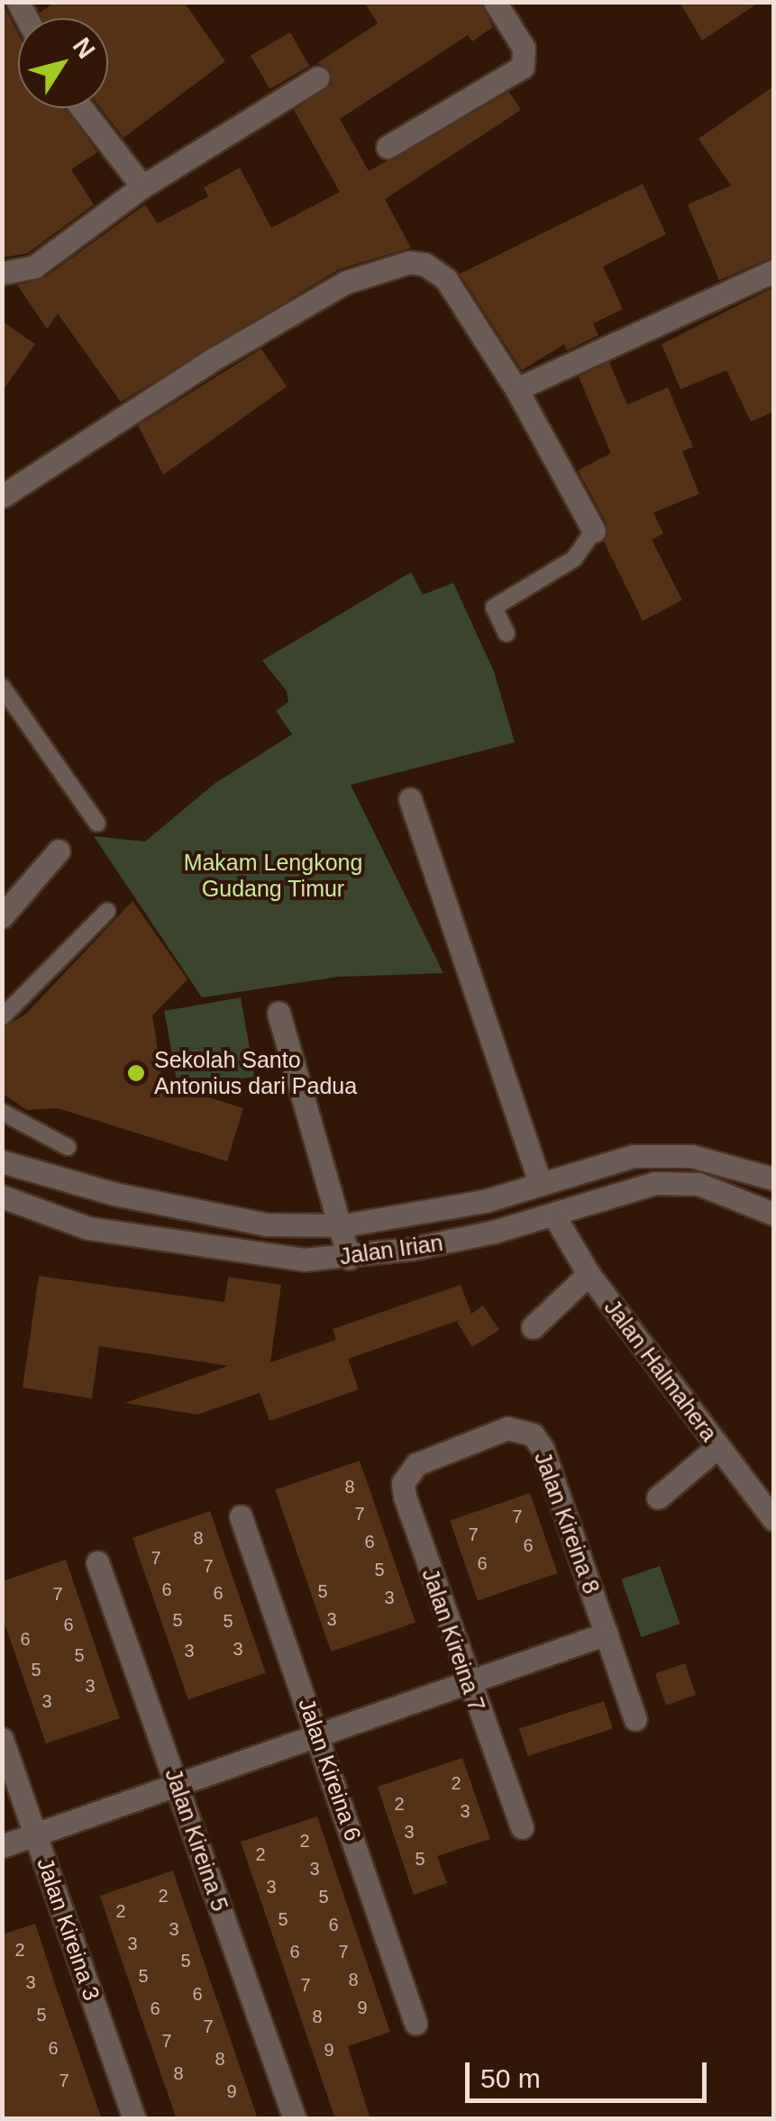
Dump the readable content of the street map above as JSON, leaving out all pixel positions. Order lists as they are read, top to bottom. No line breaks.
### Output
{"streets":{"street":["Jalan Irian","Jalan Halmahera","Jalan Kireina 8","Jalan Kireina 7","Jalan Kireina 6","Jalan Kireina 5","Jalan Kireina 3"]},"crossings":[["Jalan Irian","Jalan Halmahera"],["Jalan Kireina 8","Jalan Kireina 7"]],"parks":["Makam Lengkong Gudang Timur"],"places":["Sekolah Santo Antonius dari Padua"],"house_numbers":["8","7","7","7","8","6","6","7","6","7","5","6","5","6","7","3","3","5","5","6","6","3","3","5","5","3","3","2","2","3","3","2","2","5","3","3","2","5","2","5","6","3","3","2","6","7","5","5","8","3","7","6","9","6","5","8","7","7","6","9","8","8","7","9"],"scale_bar":"50 m","north":"top right"}
